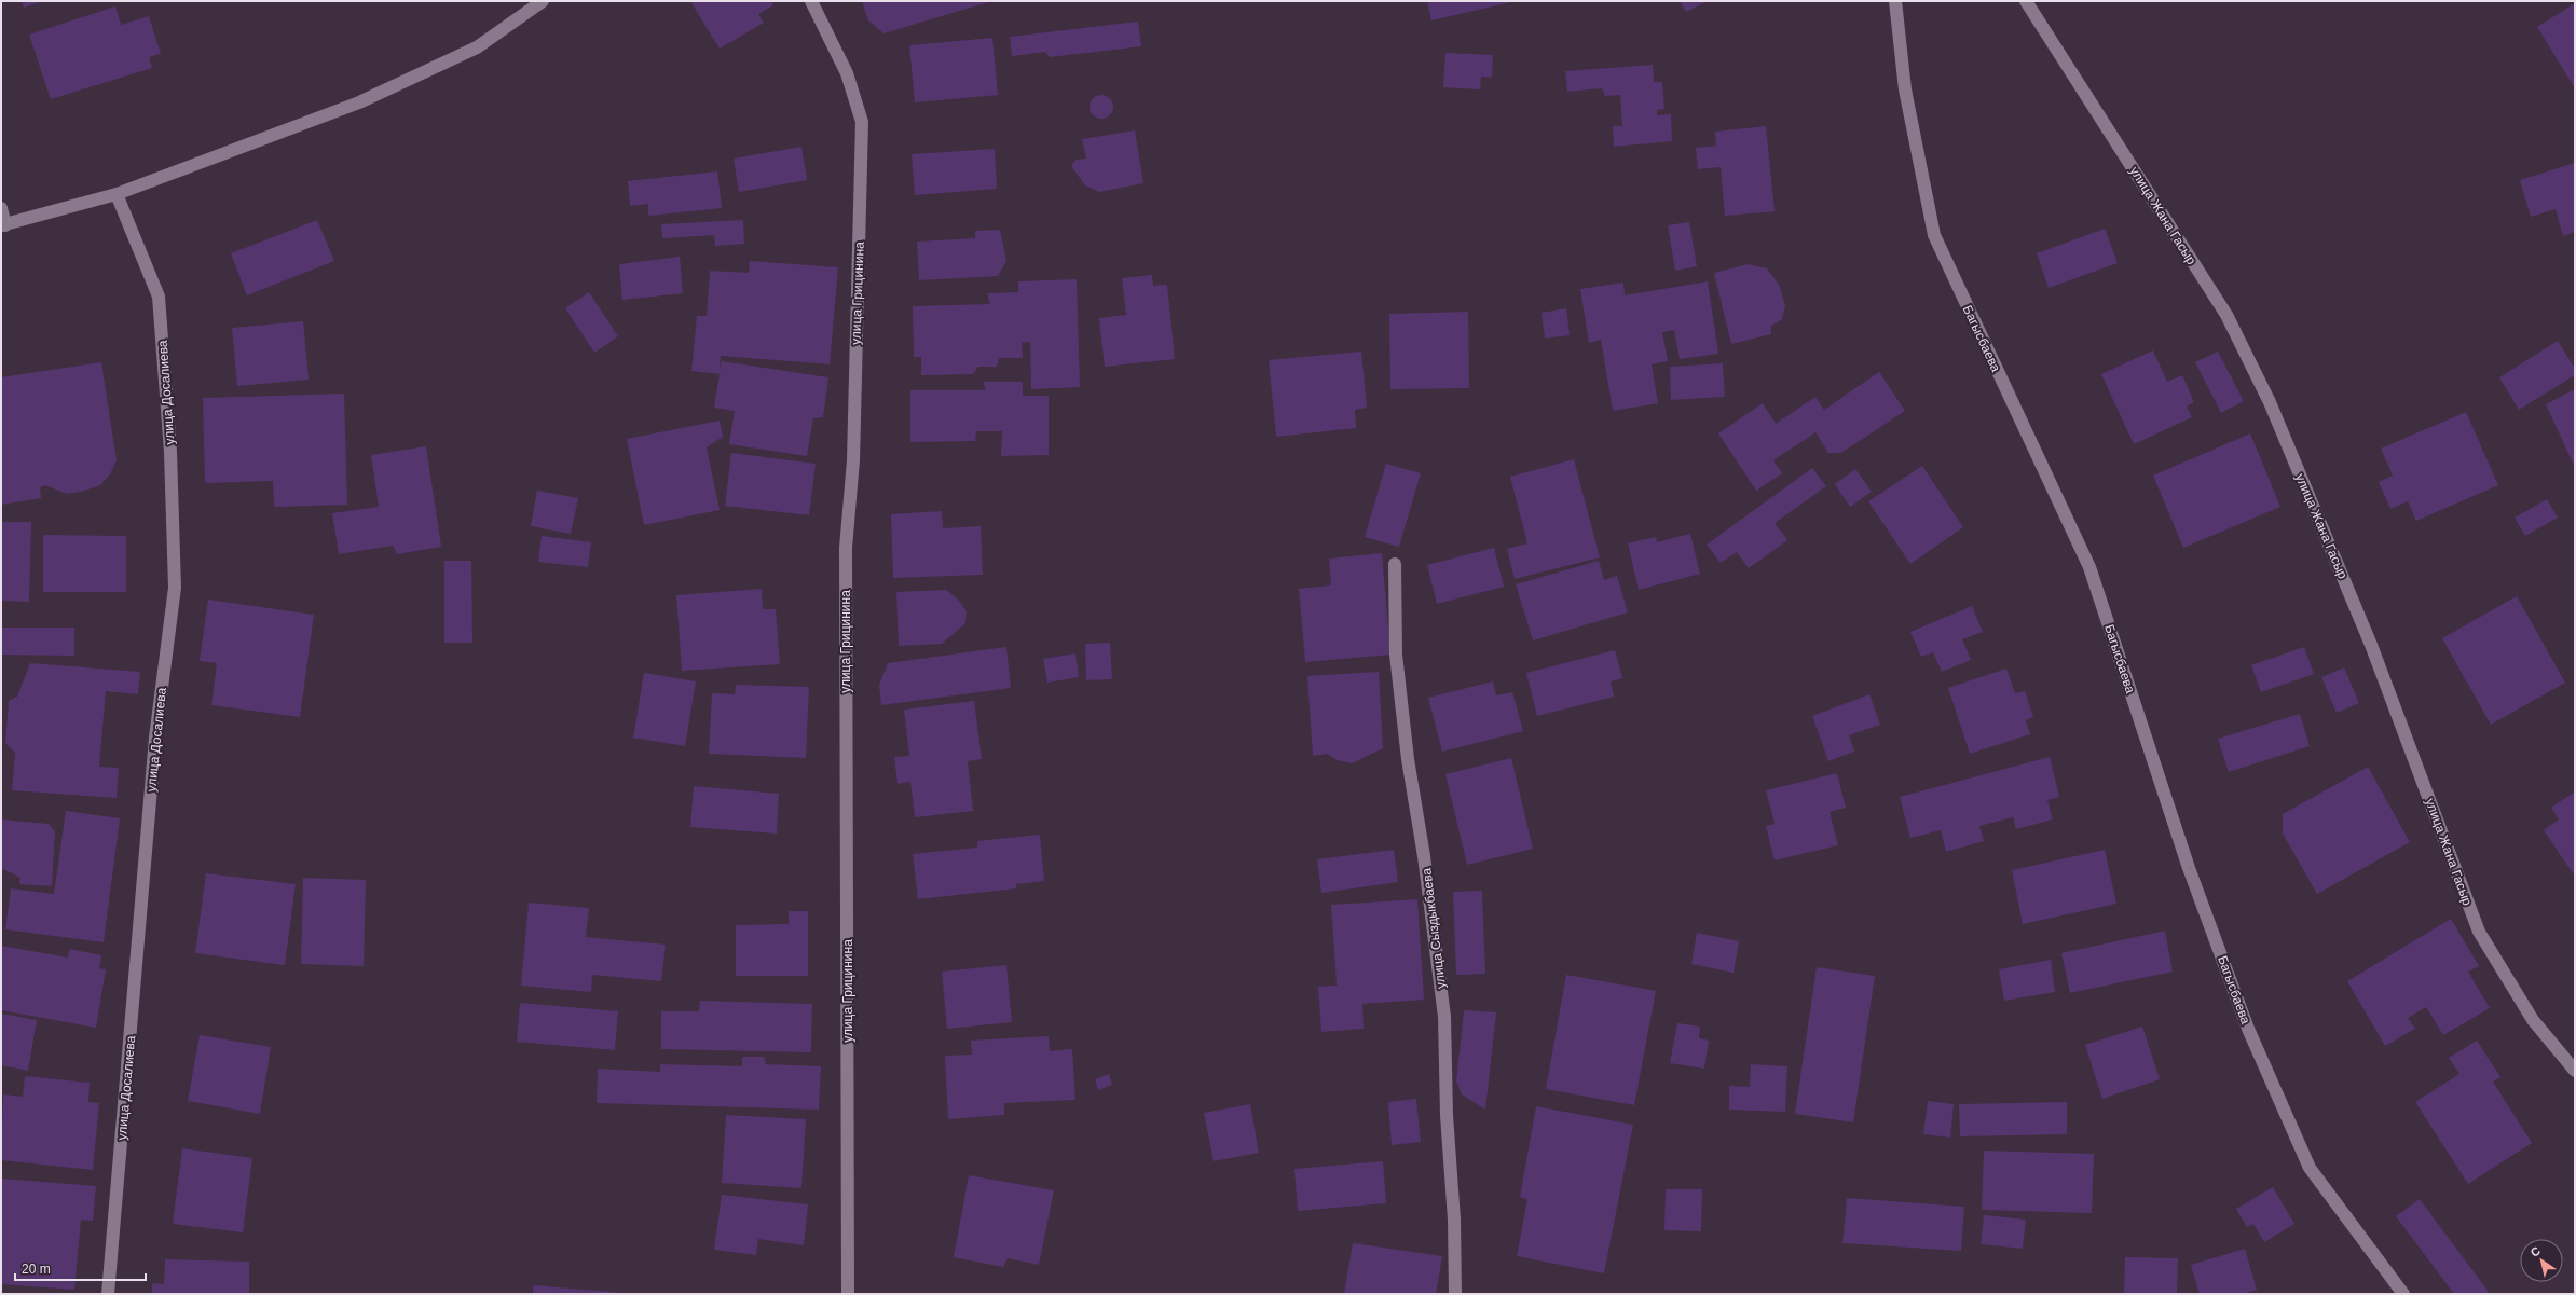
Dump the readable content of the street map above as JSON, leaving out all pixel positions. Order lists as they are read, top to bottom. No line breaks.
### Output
{"streets":{"street":["улица Жана Гасыр","улица Грицинина","Багысбаева","улица Досалиева","улица Сыздыкбаева"]},"scale_bar":"20 m","north":"top left"}
